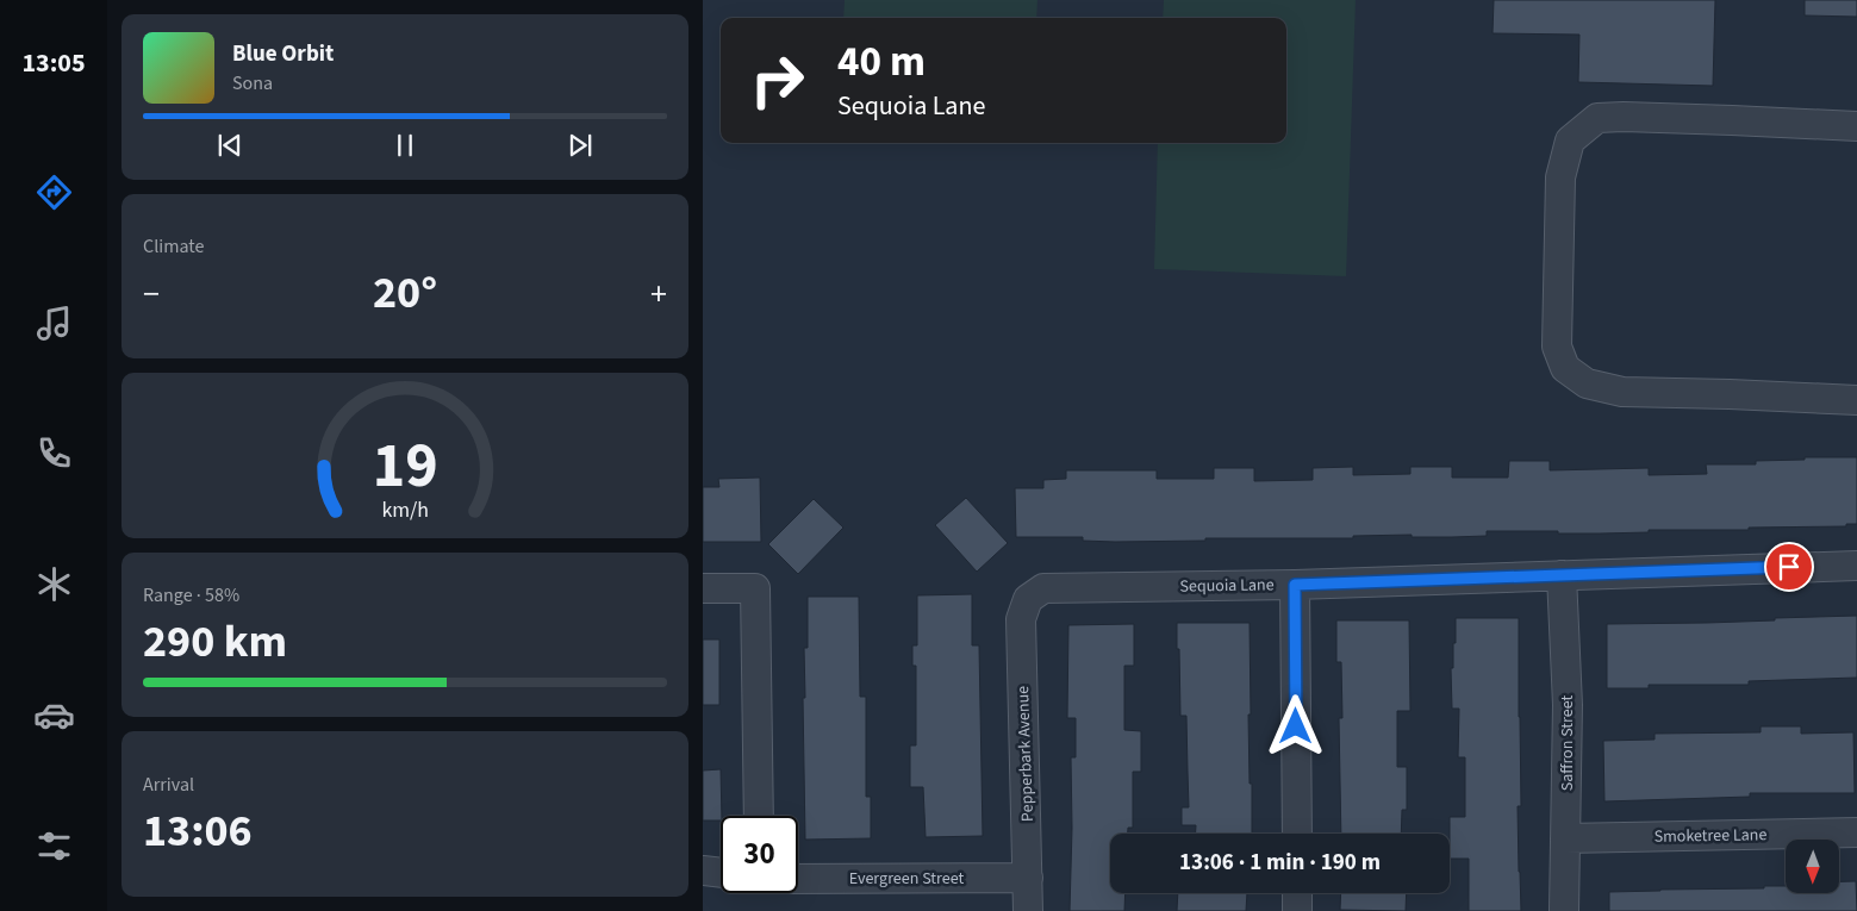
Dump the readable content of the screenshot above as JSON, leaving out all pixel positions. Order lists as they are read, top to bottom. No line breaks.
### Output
{"streets":{"street":["Sequoia Lane","Saffron Street","Pepperbark Avenue","Smoketree Lane","Evergreen Street"]},"crossings":[["Sequoia Lane","Saffron Street"],["Sequoia Lane","Pepperbark Avenue"],["Saffron Street","Smoketree Lane"],["Pepperbark Avenue","Evergreen Street"]],"north":"bottom","page":{"tabs":"13:05","turn":["40 m","Sequoia Lane"],"song":["Blue Orbit","Sona"],"tile":["Climate",["Range · 58%","290 km"],["Arrival","13:06"]],"heat":["−","20°","+"],"limit":"30","trip":"13:06 · 1 min · 190 m","gauge":["19","km/h"]}}
